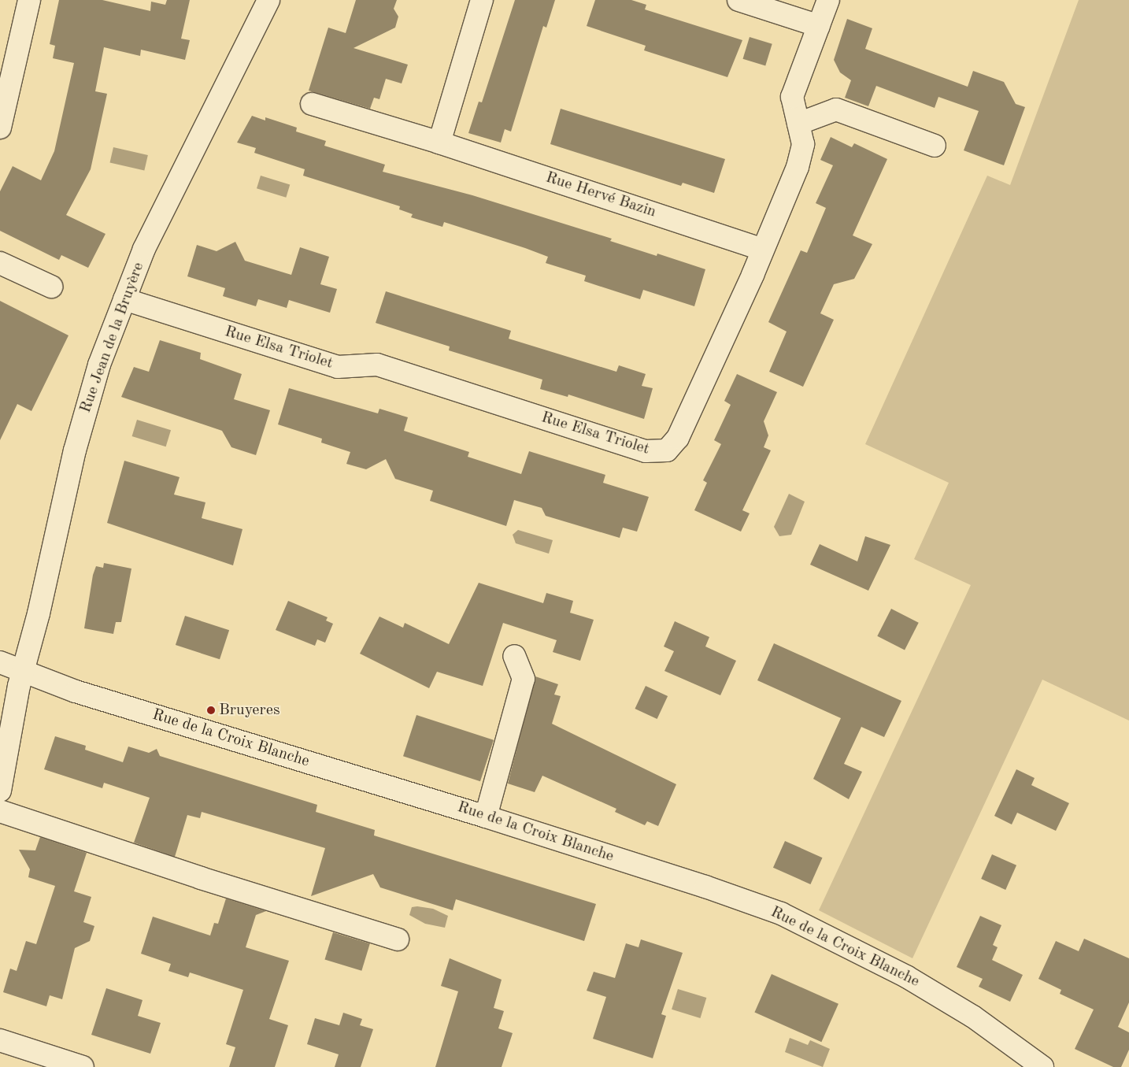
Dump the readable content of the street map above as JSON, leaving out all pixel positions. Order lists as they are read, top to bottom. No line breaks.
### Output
{"streets":{"street":["Rue Hervé Bazin","Rue Jean de la Bruyère","Rue Elsa Triolet","Rue de la Croix Blanche"]},"crossings":[["Rue Hervé Bazin","Rue Elsa Triolet"],["Rue Jean de la Bruyère","Rue Elsa Triolet"],["Rue Jean de la Bruyère","Rue de la Croix Blanche"]],"places":["Bruyeres"]}
